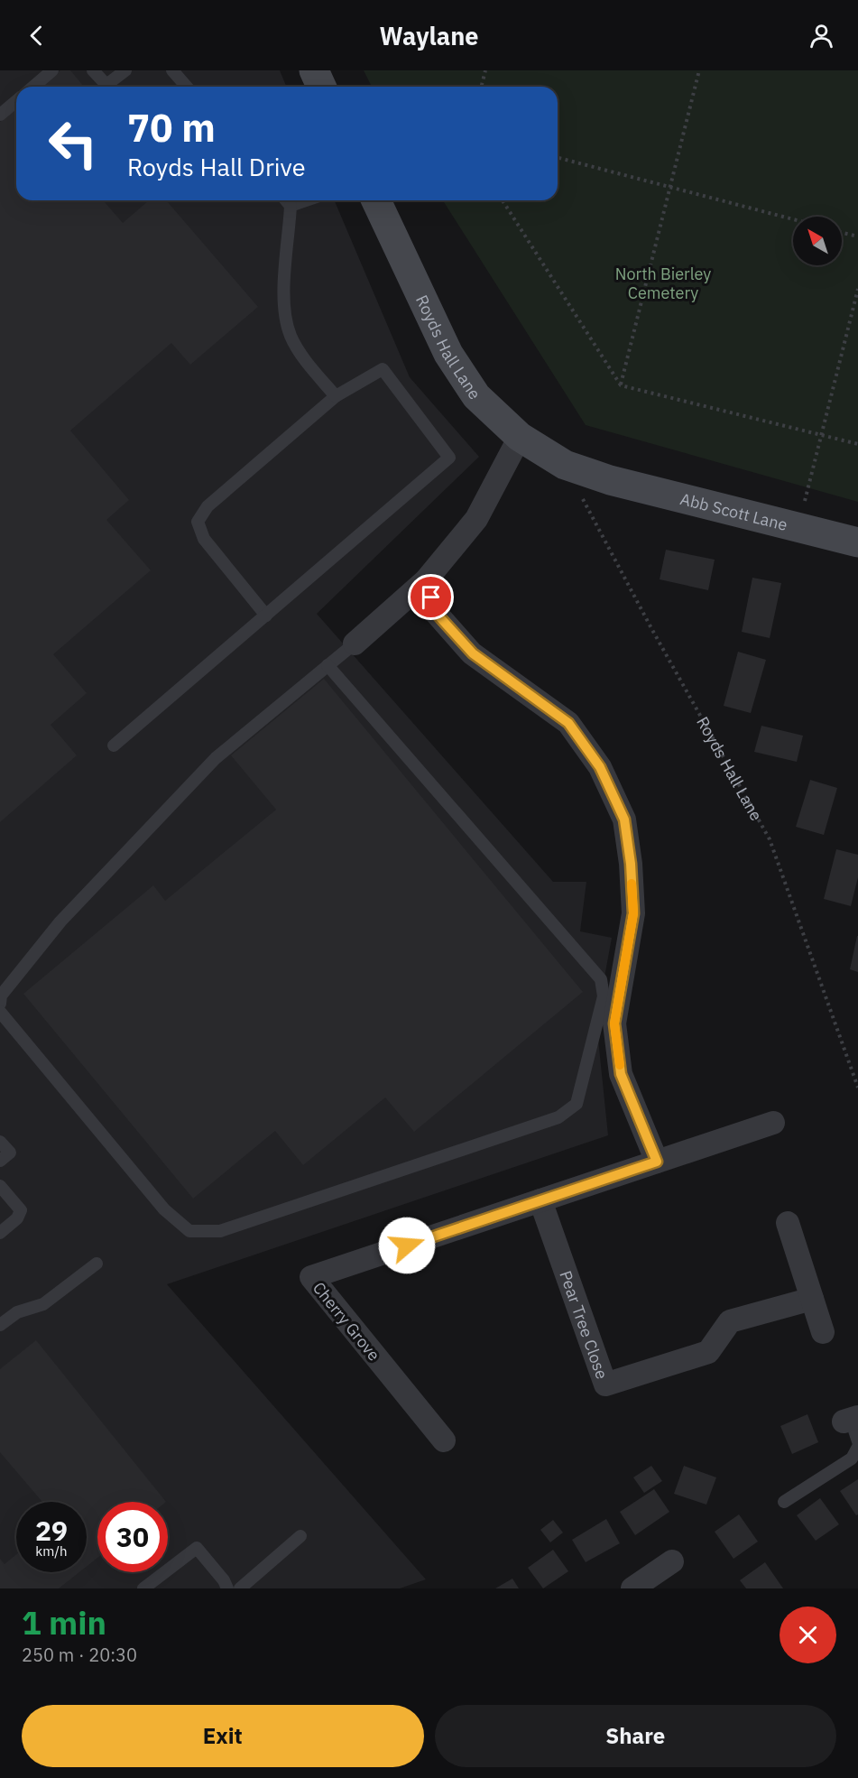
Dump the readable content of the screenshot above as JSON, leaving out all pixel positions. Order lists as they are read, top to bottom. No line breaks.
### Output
{"streets":{"street":["Royds Hall Lane","Abb Scott Lane","Cherry Grove","Pear Tree Close"]},"crossings":[["Royds Hall Lane","Abb Scott Lane"],["Cherry Grove","Pear Tree Close"]],"parks":["North Bierley Cemetery"],"north":"top left","page":{"header":"Waylane","turn":["70 m","Royds Hall Drive"],"speed":"29 km/h","limit":"30","heading":["1 min","250 m · 20:30"],"buttons":["Exit","Share"]}}
